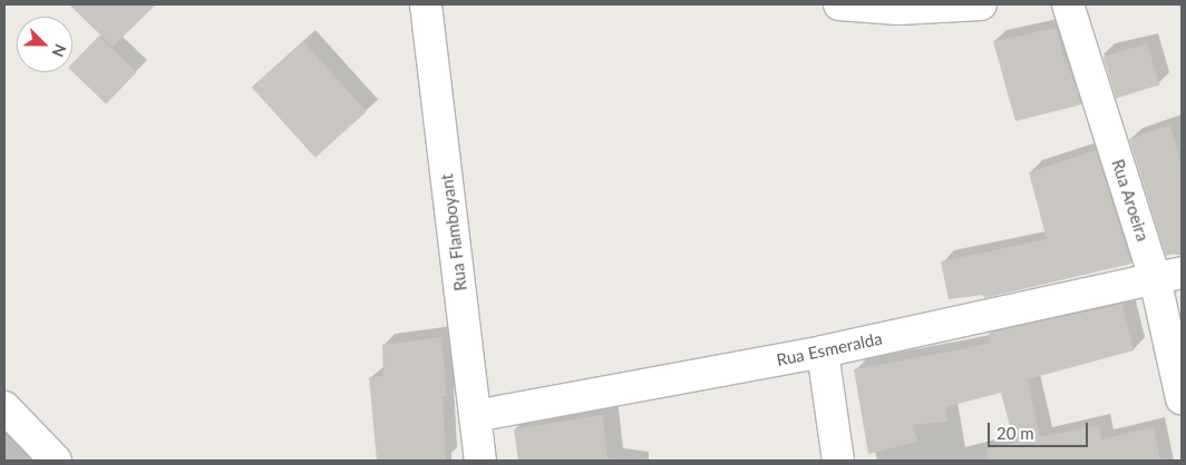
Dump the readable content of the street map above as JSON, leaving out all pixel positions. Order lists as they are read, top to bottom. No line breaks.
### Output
{"streets":{"street":["Rua Aroeira","Rua Flamboyant","Rua Esmeralda"]},"crossings":[["Rua Aroeira","Rua Esmeralda"],["Rua Flamboyant","Rua Esmeralda"]],"scale_bar":"20 m","north":"bottom right"}
